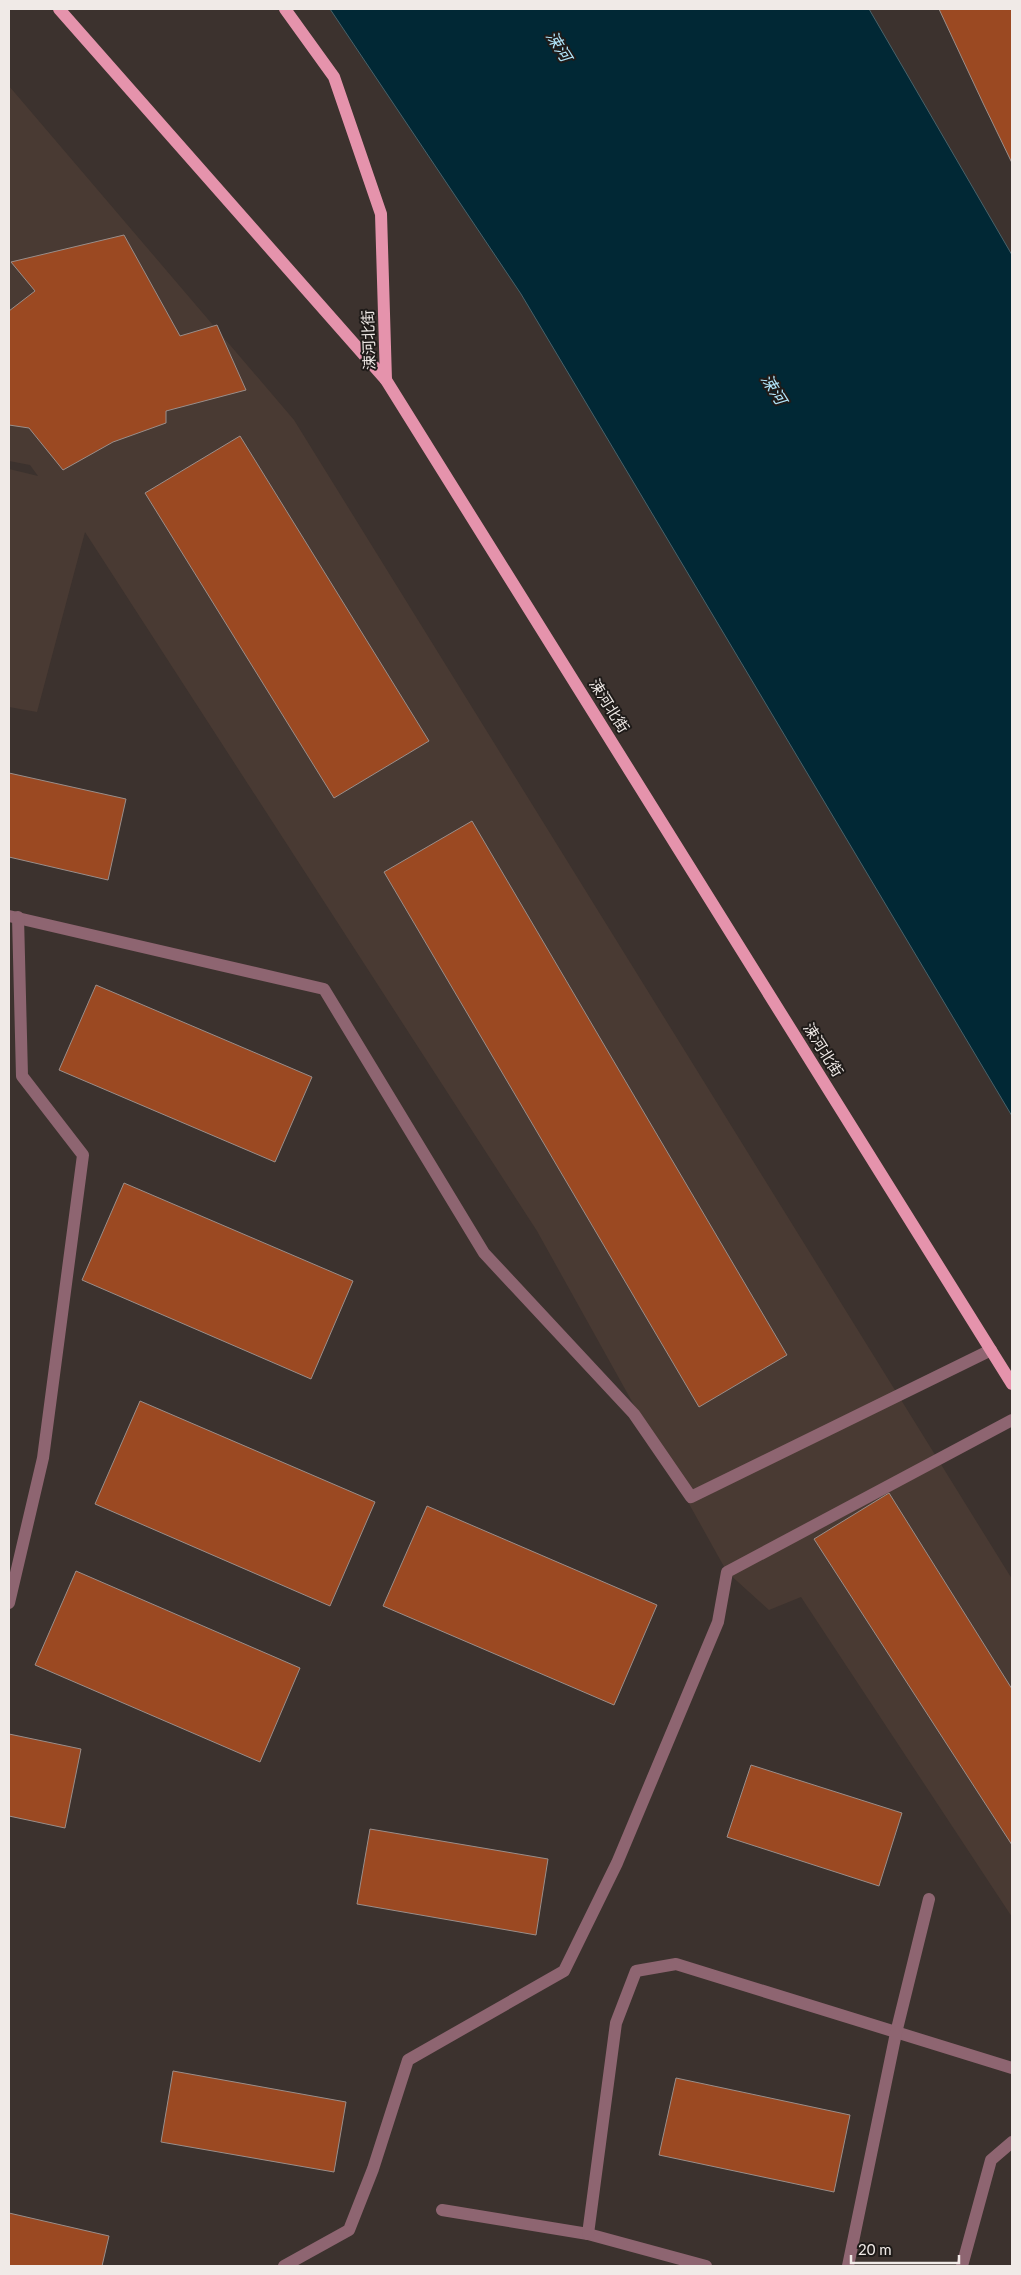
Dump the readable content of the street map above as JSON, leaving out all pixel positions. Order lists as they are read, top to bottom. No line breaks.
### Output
{"streets":{"main road":["涑河北街"]},"water":["涑河"],"scale_bar":"20 m"}
